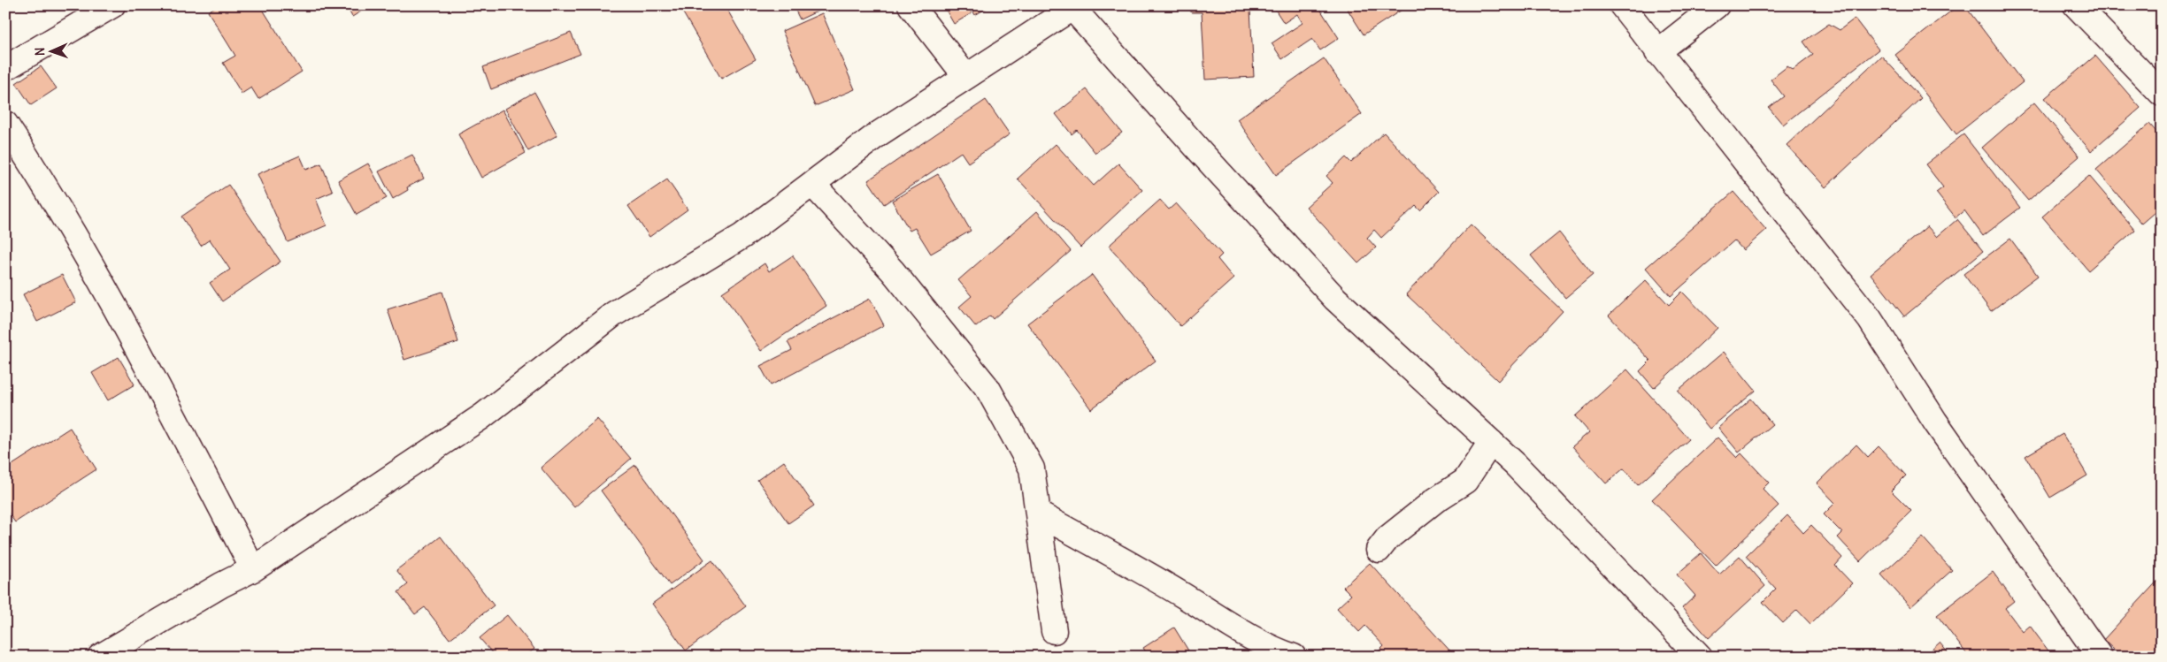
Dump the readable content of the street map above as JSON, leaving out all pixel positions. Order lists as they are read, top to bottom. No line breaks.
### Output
{"north":"left"}
